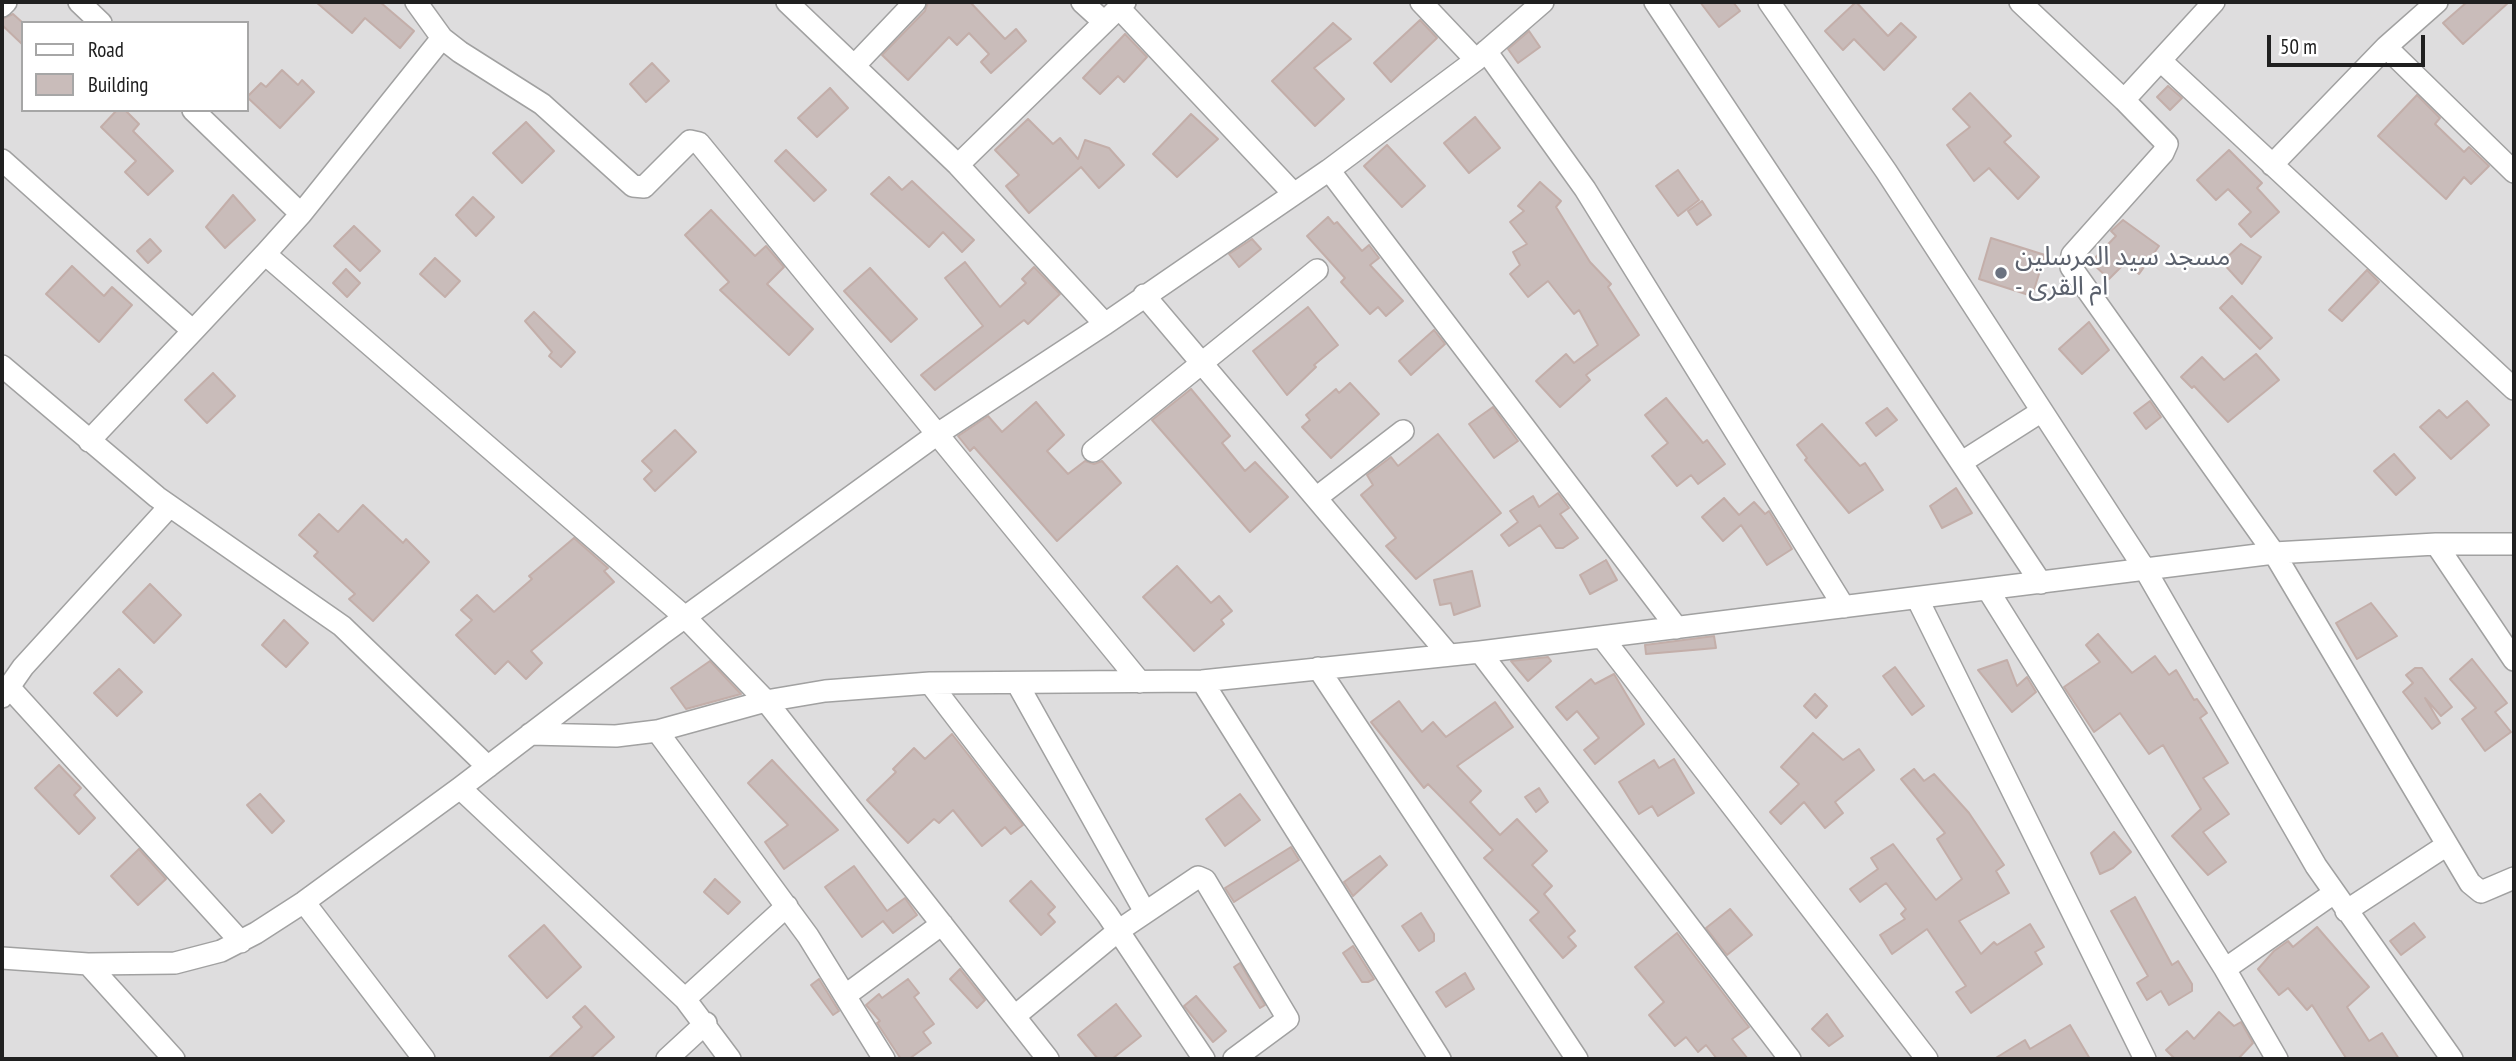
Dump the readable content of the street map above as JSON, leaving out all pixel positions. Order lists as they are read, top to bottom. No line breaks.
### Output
{"places":["مسجد سيد المرسلين - ام القرى"],"legend":["Road","Building"],"scale_bar":"50 m"}
